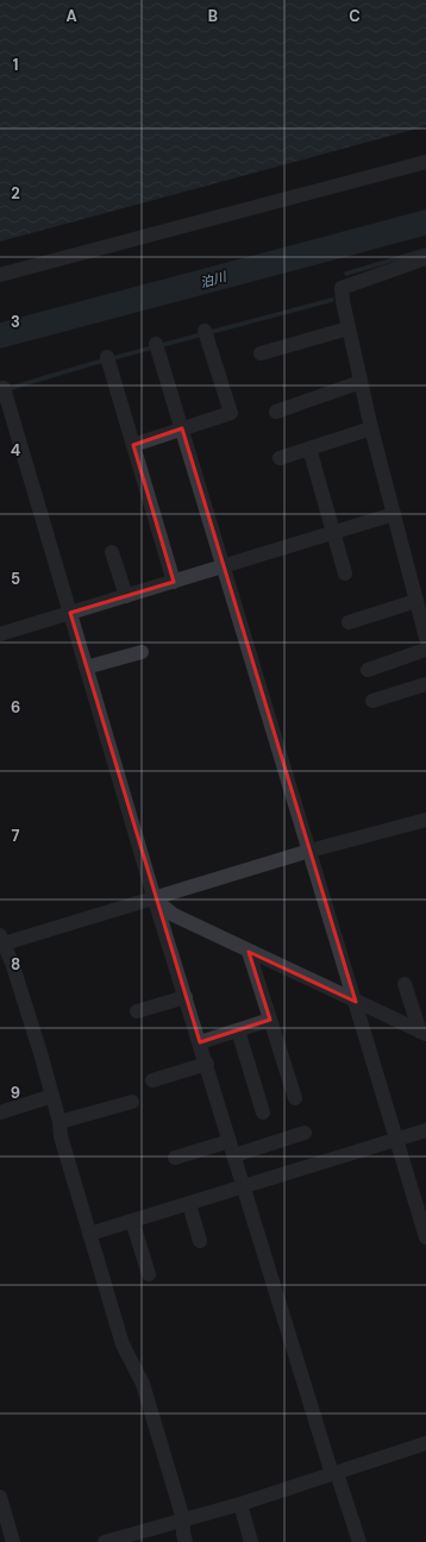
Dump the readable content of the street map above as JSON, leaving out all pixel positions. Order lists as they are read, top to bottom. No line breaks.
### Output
{"water":["泊川"],"grid":{"columns":["A","B","C"],"rows":["1","2","3","4","5","6","7","8","9"]}}
